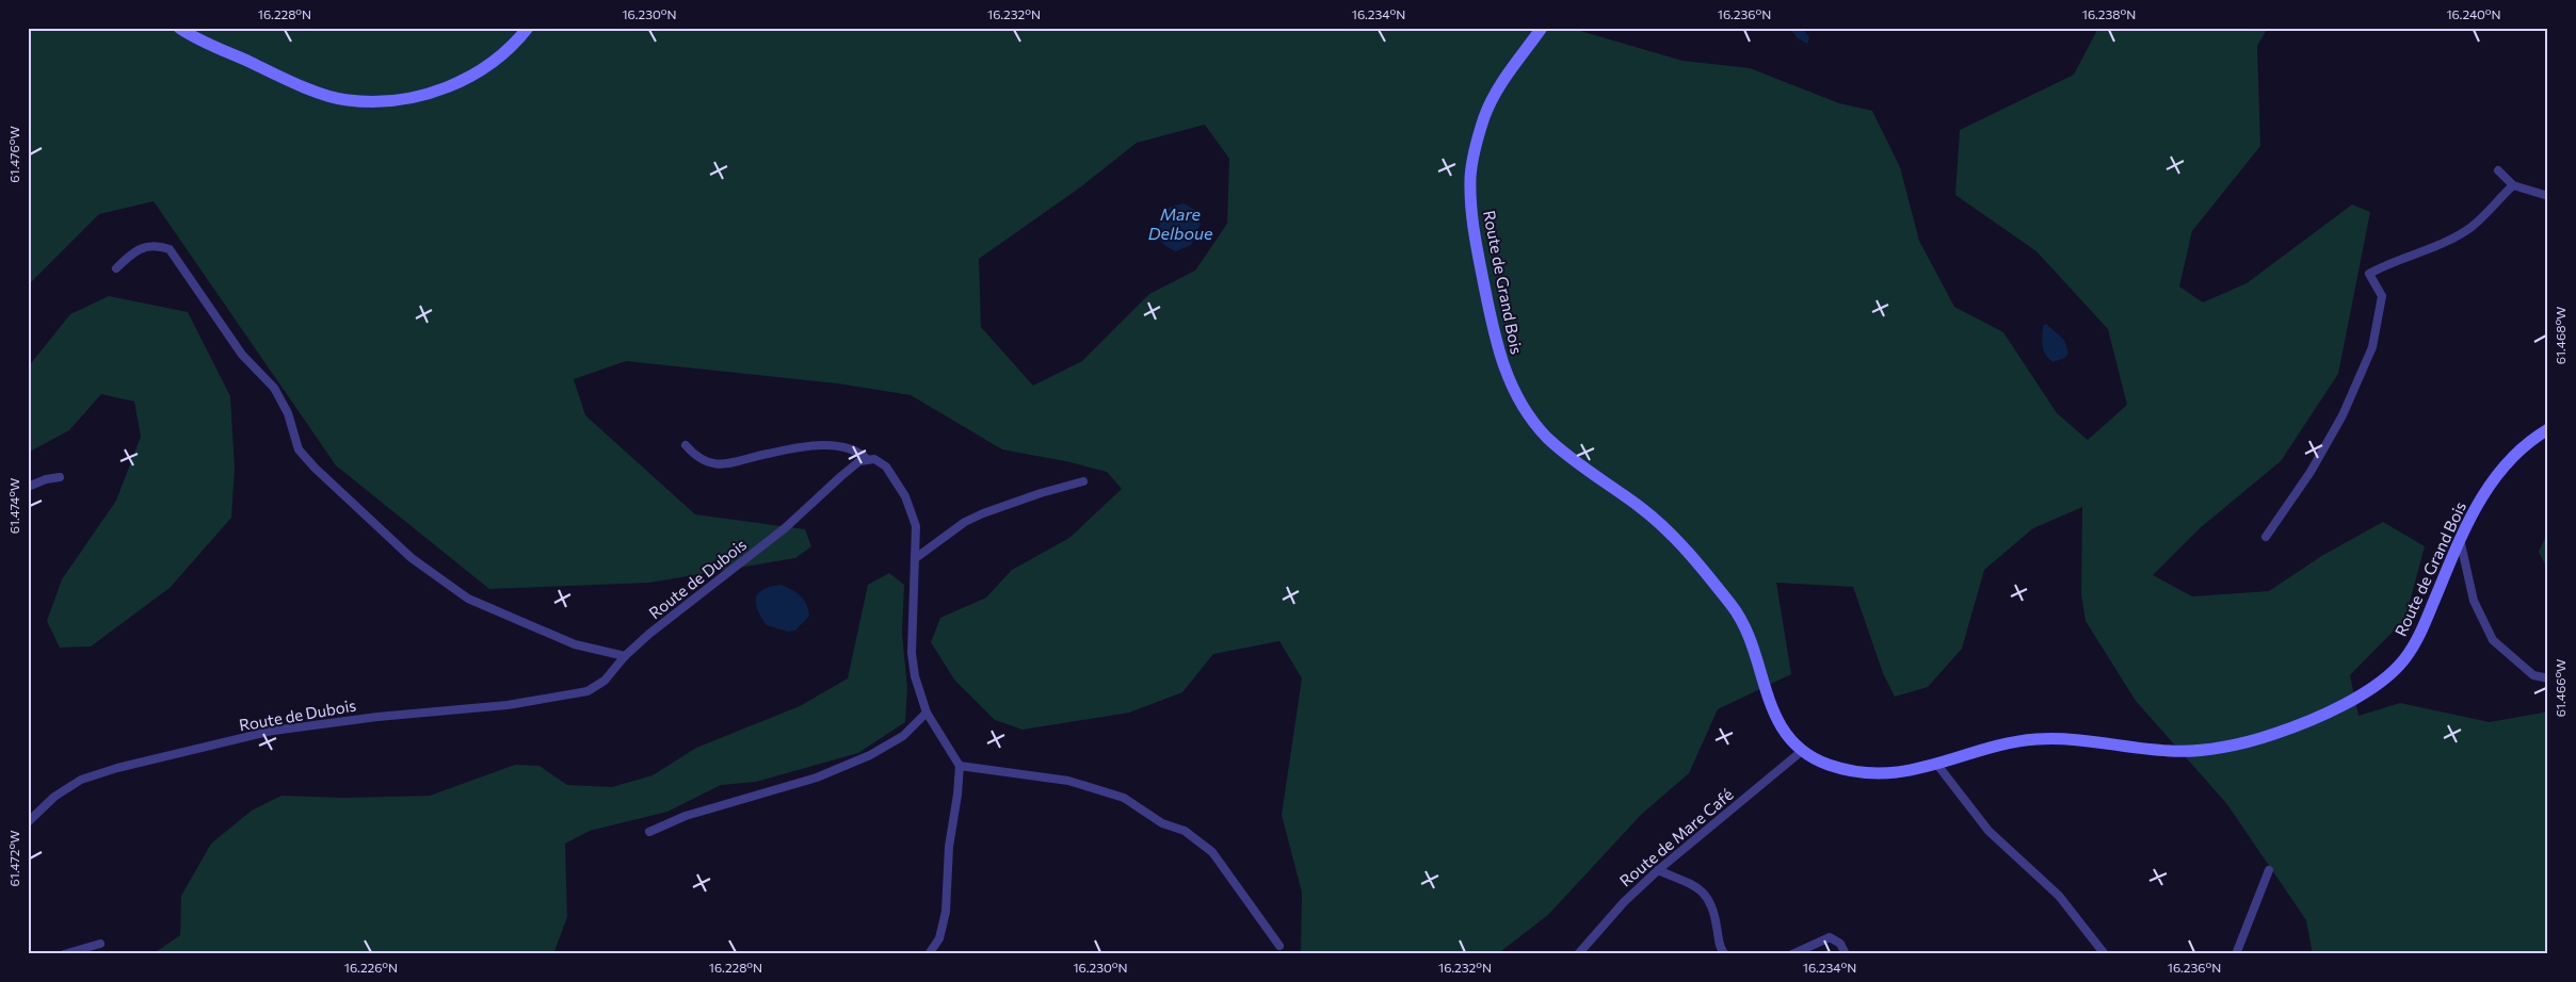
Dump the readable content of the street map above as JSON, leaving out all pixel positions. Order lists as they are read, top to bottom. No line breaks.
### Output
{"streets":{"main road":["Route de Grand Bois"],"street":["Route de Dubois","Route de Mare Café"]},"crossings":[["Route de Grand Bois","Route de Mare Café"]],"water":["Mare Delboue"],"coordinates":["16.228°N","16.230°N","16.232°N","16.234°N","16.236°N","16.238°N","16.240°N","61.476°W","61.468°W","61.474°W","61.466°W","61.472°W","16.226°N"]}
